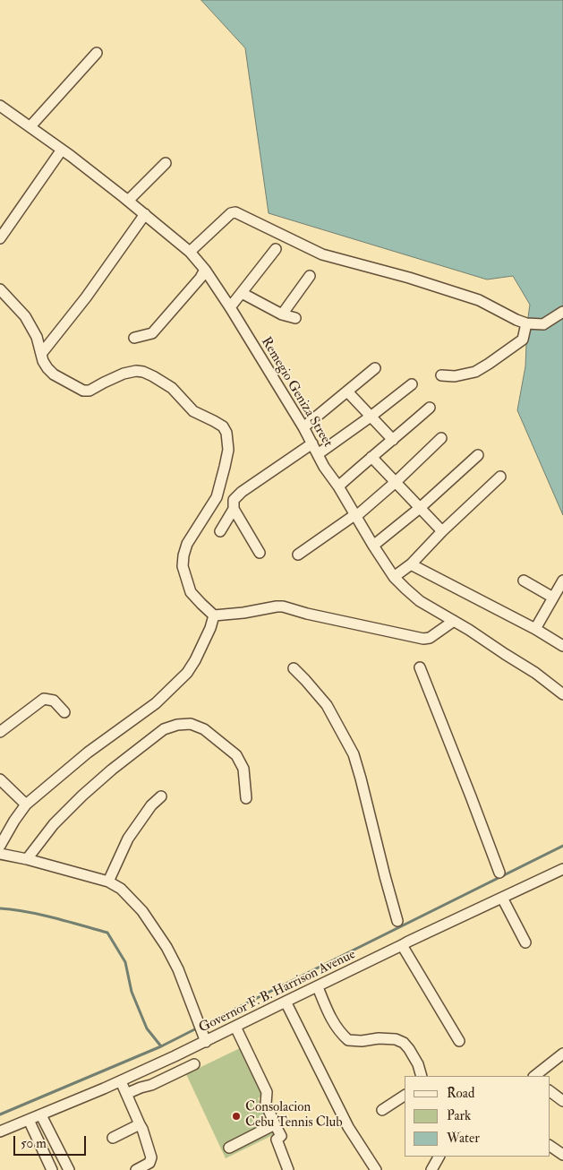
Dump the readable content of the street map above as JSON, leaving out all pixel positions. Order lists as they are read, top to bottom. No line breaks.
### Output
{"streets":{"street":["Remegio Geniza Street","Governor F. B. Harrison Avenue"]},"places":["Consolacion Cebu Tennis Club"],"legend":["Road","Park","Water"],"scale_bar":"50 m"}
